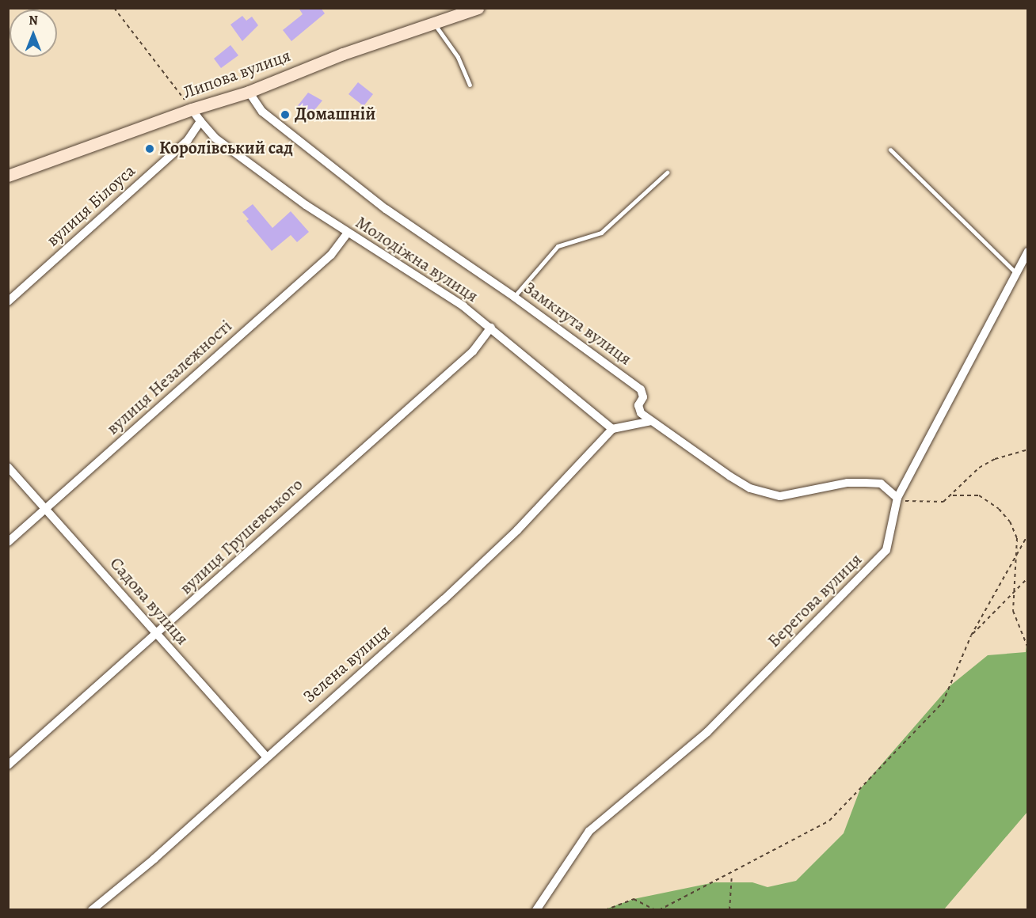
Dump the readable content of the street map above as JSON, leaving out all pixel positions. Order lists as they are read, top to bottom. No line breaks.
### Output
{"streets":{"street":["Липова вулиця","вулиця Білоуса","Молодіжна вулиця","Замкнута вулиця","вулиця Незалежності","вулиця Грушевського","Берегова вулиця","Садова вулиця","Зелена вулиця"]},"crossings":[["Липова вулиця","Замкнута вулиця"],["вулиця Білоуса","Молодіжна вулиця"],["Молодіжна вулиця","вулиця Незалежності"],["Молодіжна вулиця","вулиця Грушевського"],["Молодіжна вулиця","Зелена вулиця"],["Замкнута вулиця","Берегова вулиця"],["вулиця Незалежності","Садова вулиця"],["вулиця Грушевського","Садова вулиця"],["Садова вулиця","Зелена вулиця"]],"places":["Домашній","Королівський сад"],"north":"top"}
